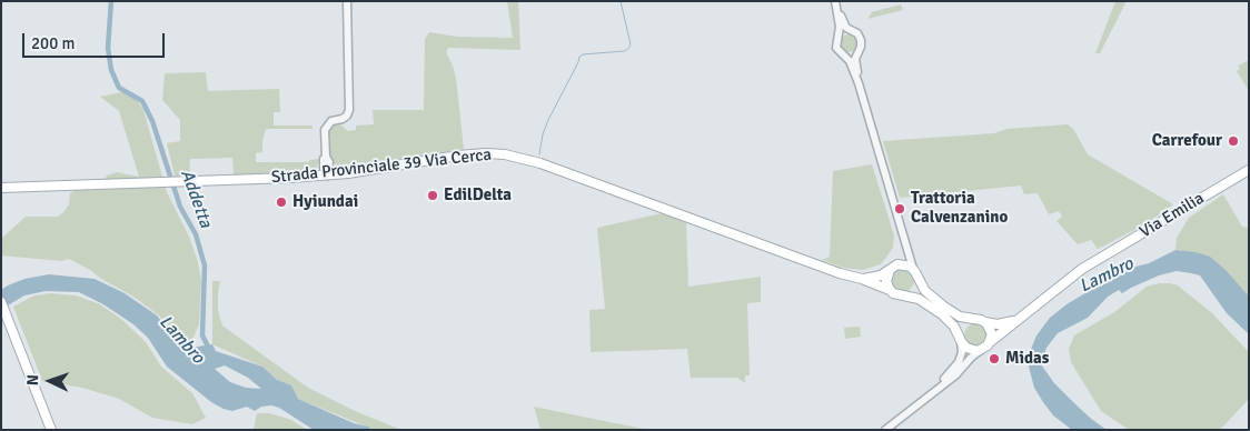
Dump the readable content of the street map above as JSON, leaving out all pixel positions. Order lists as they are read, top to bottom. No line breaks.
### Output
{"streets":{"main road":["Strada Provinciale 39 Via Cerca","Via Emilia"]},"crossings":[["Strada Provinciale 39 Via Cerca","Via Emilia"]],"water":["Addetta","Lambro"],"places":["Carrefour","EdilDelta","Hyiundai","Trattoria Calvenzanino","Midas"],"scale_bar":"200 m","north":"left"}
